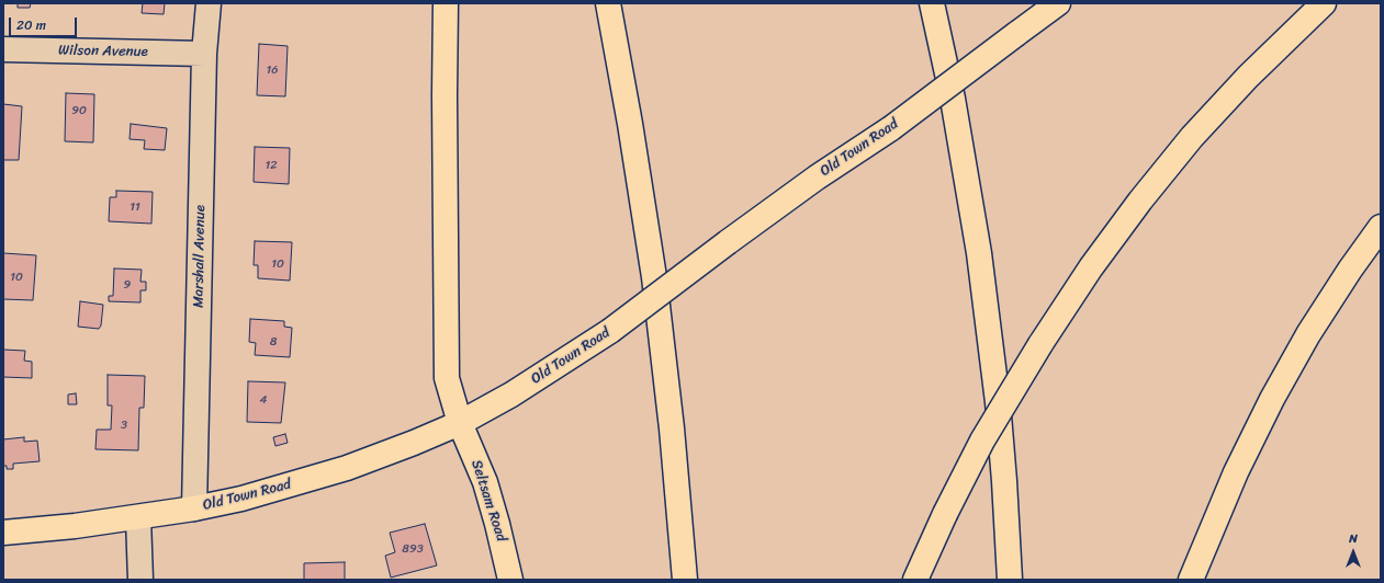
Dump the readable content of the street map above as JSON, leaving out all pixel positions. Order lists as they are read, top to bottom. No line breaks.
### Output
{"streets":{"main road":["Old Town Road","Seltsam Road"],"street":["Wilson Avenue","Marshall Avenue"]},"crossings":[["Wilson Avenue","Marshall Avenue"],["Old Town Road","Marshall Avenue"],["Old Town Road","Seltsam Road"]],"house_numbers":["16","90","12","11","10","10","9","8","4","3","893"],"scale_bar":"20 m","north":"top"}
